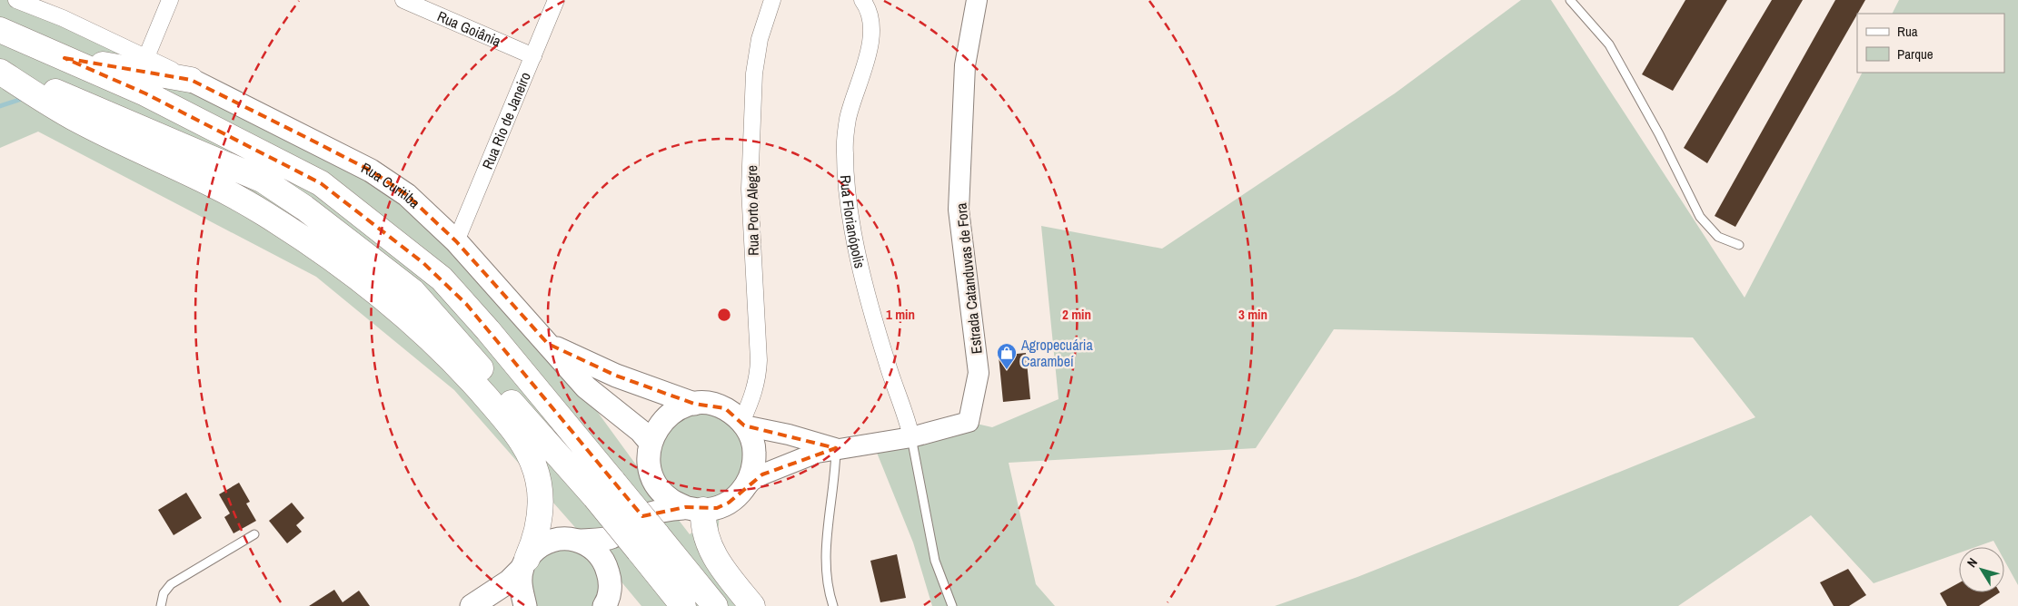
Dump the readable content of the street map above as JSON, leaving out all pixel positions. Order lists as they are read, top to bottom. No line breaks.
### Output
{"streets":{"main road":["Rua Curitiba"],"street":["Rua Goiânia","Rua Rio de Janeiro","Rua Porto Alegre","Rua Florianópolis","Estrada Catanduvas de Fora"]},"crossings":[["Rua Goiânia","Rua Rio de Janeiro"],["Rua Rio de Janeiro","Rua Curitiba"],["Rua Curitiba","Rua Porto Alegre"],["Rua Curitiba","Estrada Catanduvas de Fora"],["Rua Porto Alegre","Estrada Catanduvas de Fora"],["Rua Florianópolis","Estrada Catanduvas de Fora"]],"places":{"shop":["Agropecuária Carambeí"]},"legend":["Rua","Parque"],"north":"top left","rings":["1 min","2 min","3 min"]}
